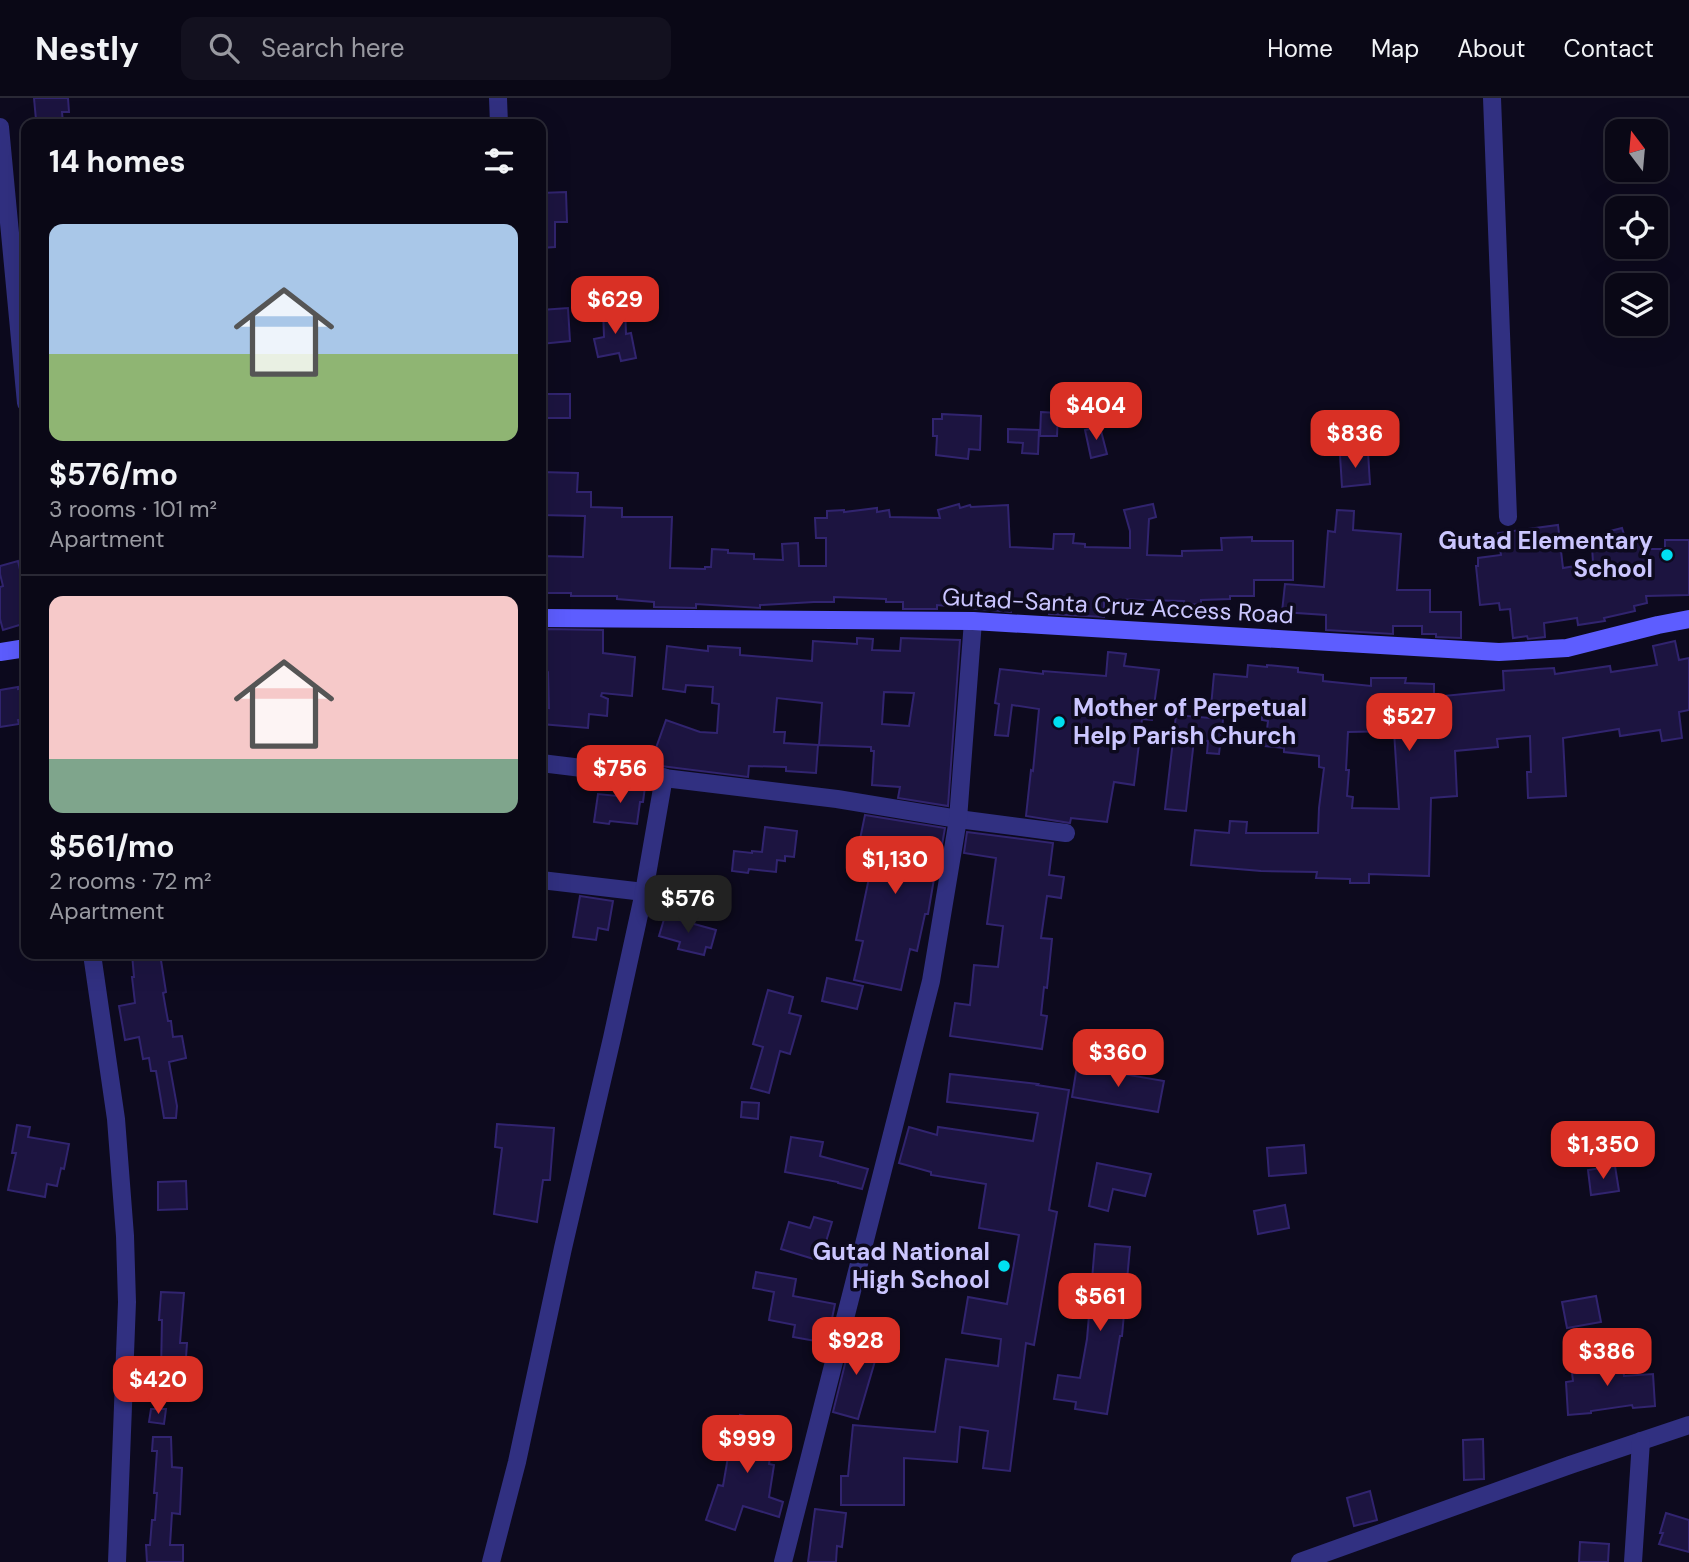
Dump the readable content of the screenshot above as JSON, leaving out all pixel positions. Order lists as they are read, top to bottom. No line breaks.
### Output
{"streets":{"main road":["Gutad-Santa Cruz Access Road"]},"places":["Gutad Elementary School","Mother of Perpetual Help Parish Church","Gutad National High School"],"north":"top","page":{"header":"Nestly","search":"Search here","nav":["Home","Map","About","Contact"],"heading":"14 homes","list":[{"name":"$576/mo","note":"3 rooms · 101 m² · Apartment"},{"name":"$561/mo","note":"2 rooms · 72 m² · Apartment"}],"price":["$629","$404","$836","$527","$756","$1,130","$576","$360","$1,350","$561","$928","$386","$420","$999"]}}
